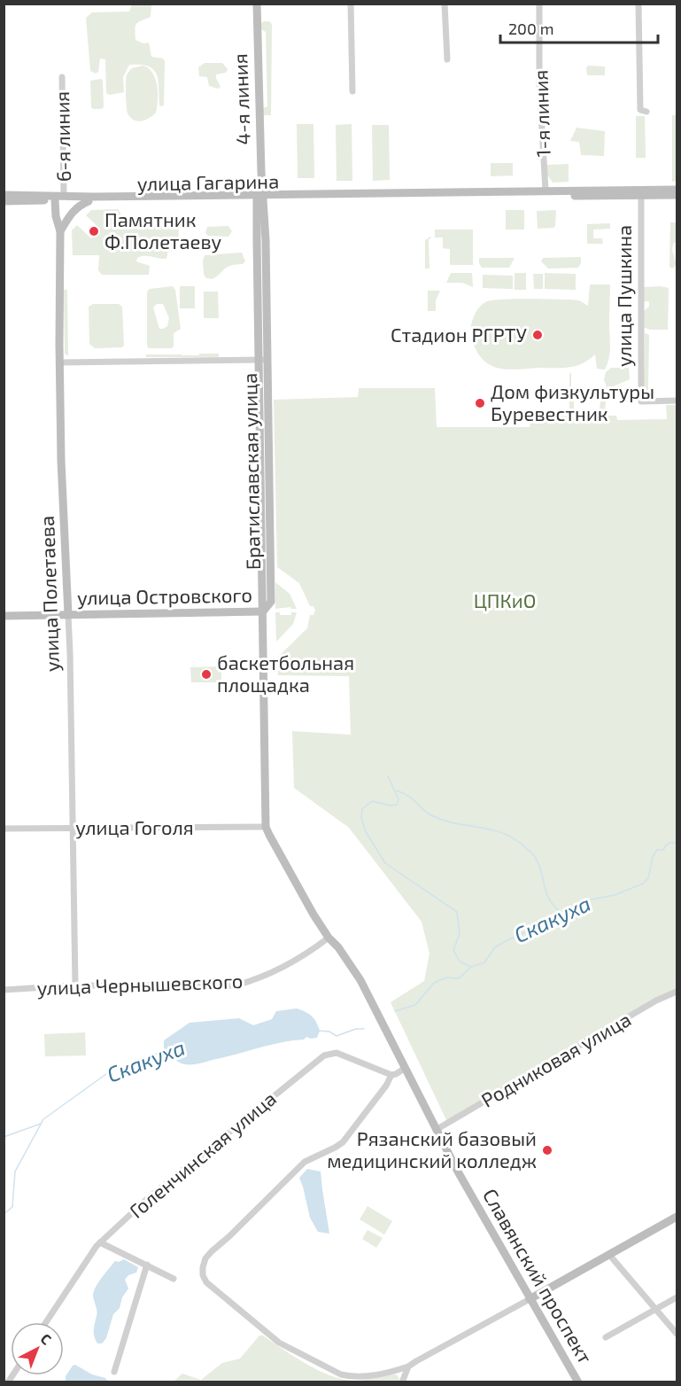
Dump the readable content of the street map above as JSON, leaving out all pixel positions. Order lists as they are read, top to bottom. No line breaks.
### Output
{"streets":{"street":["4-я линия","1-я линия","6-я линия","улица Гагарина","улица Пушкина","Братиславская улица","улица Полетаева","улица Островского","улица Гоголя","улица Чернышевского","Родниковая улица","Голенчинская улица","Славянский проспект"]},"crossings":[["4-я линия","улица Гагарина"],["4-я линия","Братиславская улица"],["1-я линия","улица Гагарина"],["6-я линия","улица Гагарина"],["улица Гагарина","улица Пушкина"],["улица Гагарина","Братиславская улица"],["улица Гагарина","улица Полетаева"],["Братиславская улица","улица Островского"],["Братиславская улица","улица Гоголя"],["Братиславская улица","улица Чернышевского"],["Братиславская улица","Славянский проспект"],["улица Полетаева","улица Островского"],["улица Полетаева","улица Гоголя"],["улица Полетаева","улица Чернышевского"],["улица Чернышевского","Славянский проспект"],["Родниковая улица","Славянский проспект"]],"water":["Скакуха"],"parks":["ЦПКиО"],"places":["Памятник Ф.Полетаеву","Стадион РГРТУ","Дом физкультуры Буревестник","баскетбольная площадка","Рязанский базовый медицинский колледж"],"scale_bar":"200 m","north":"top right"}
